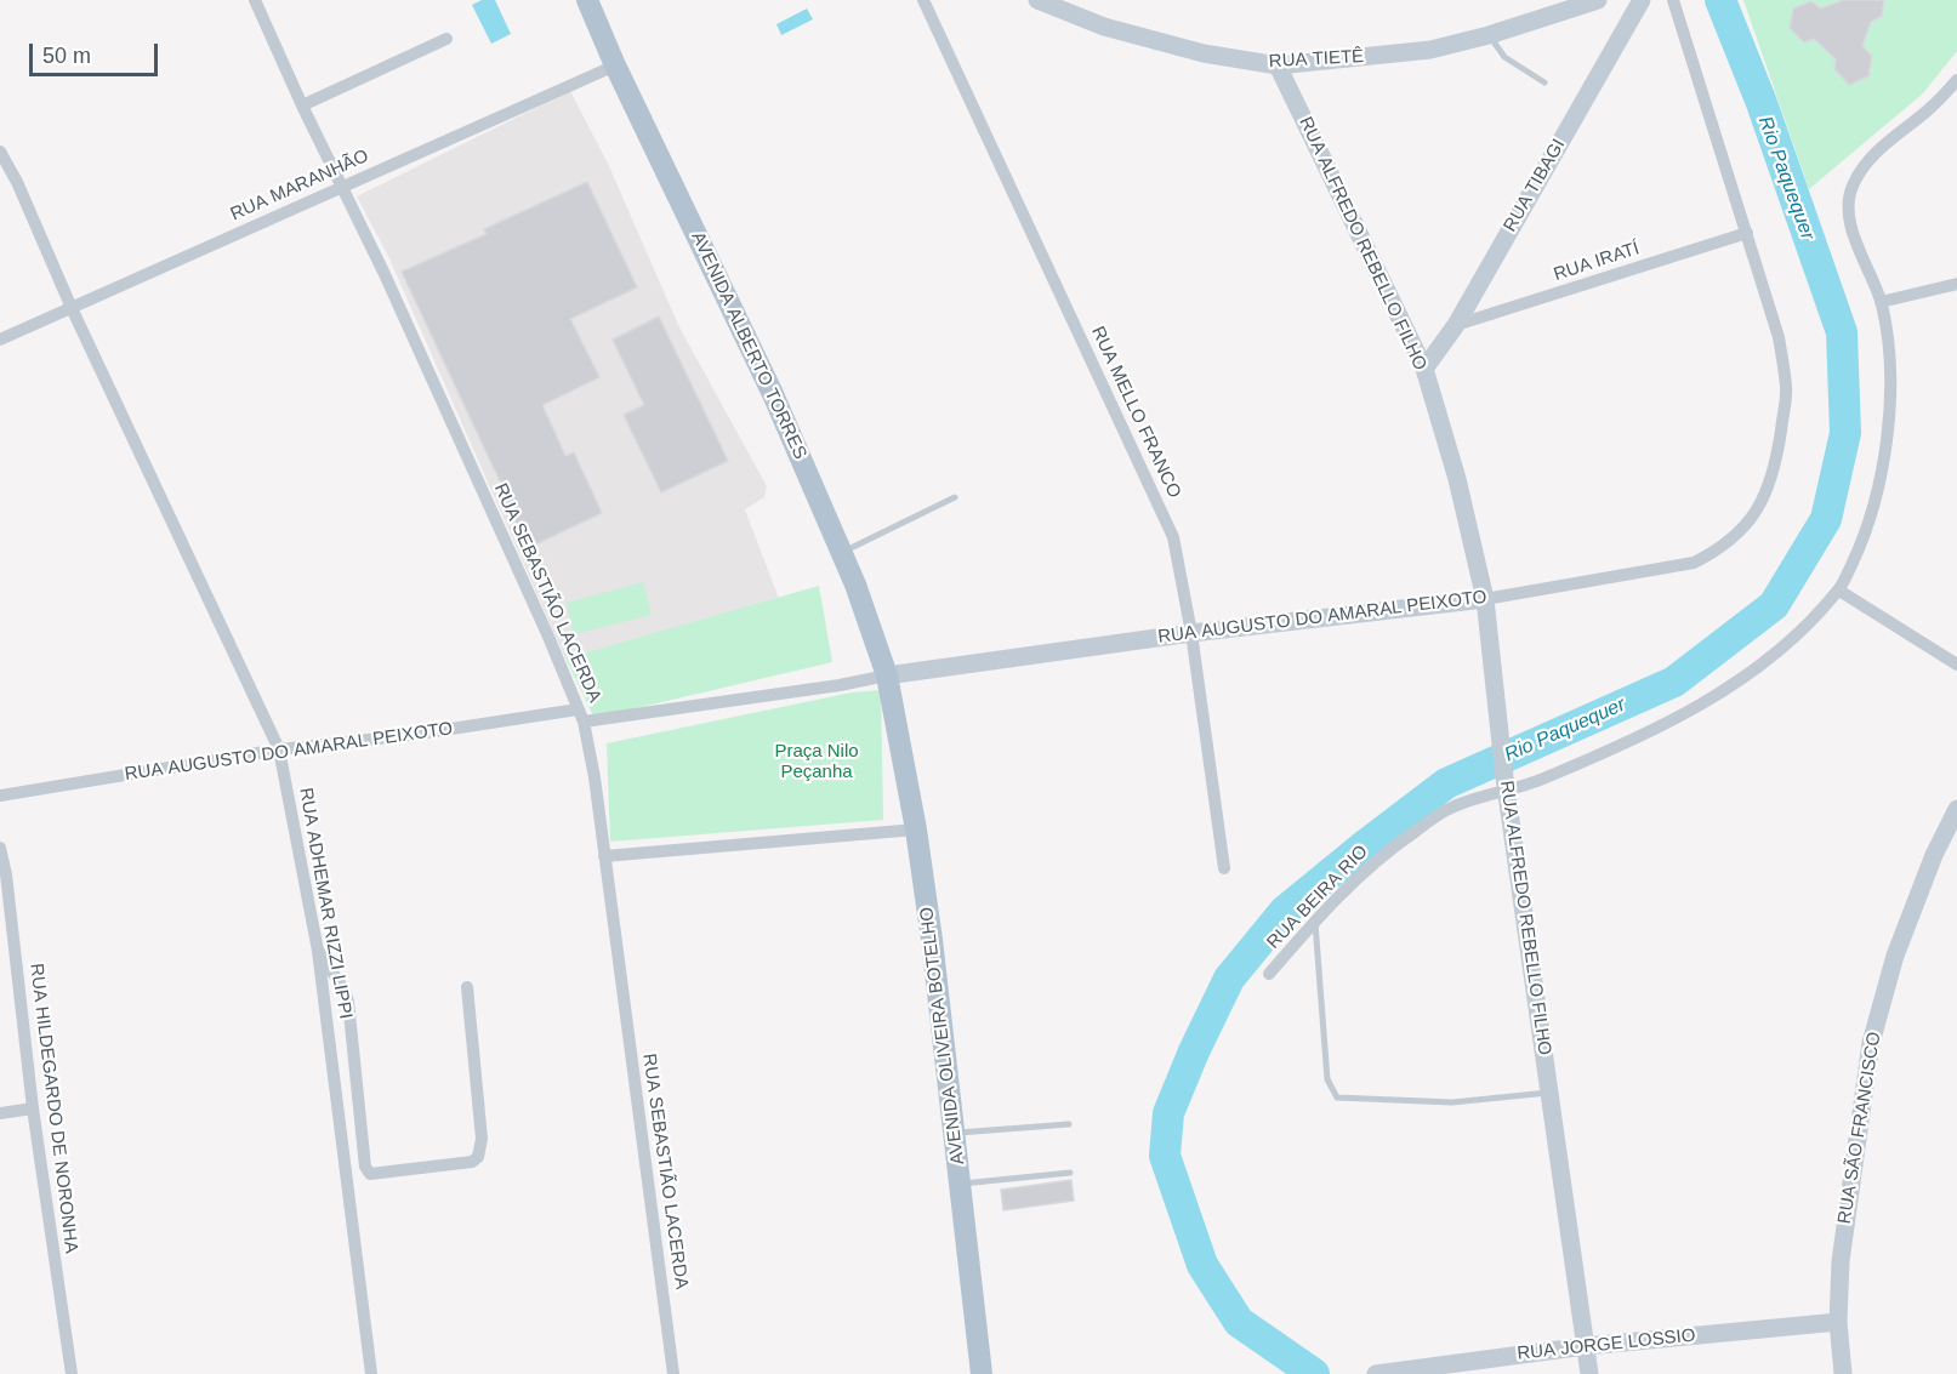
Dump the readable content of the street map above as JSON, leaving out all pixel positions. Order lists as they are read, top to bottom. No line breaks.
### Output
{"streets":{"main road":["AVENIDA ALBERTO TORRES","AVENIDA OLIVEIRA BOTELHO"],"street":["RUA TIETÊ","RUA MARANHÃO","RUA TIBAGI","RUA ALFREDO REBELLO FILHO","RUA IRATÍ","RUA MELLO FRANCO","RUA SEBASTIÃO LACERDA","RUA AUGUSTO DO AMARAL PEIXOTO","RUA BEIRA RIO","RUA ADHEMAR RIZZI LIPPI","RUA HILDEGARDO DE NORONHA","RUA SÃO FRANCISCO","RUA JORGE LOSSIO"]},"crossings":[["RUA TIETÊ","RUA ALFREDO REBELLO FILHO"],["RUA MARANHÃO","AVENIDA ALBERTO TORRES"],["RUA MARANHÃO","RUA SEBASTIÃO LACERDA"],["RUA MARANHÃO","RUA ADHEMAR RIZZI LIPPI"],["RUA TIBAGI","RUA ALFREDO REBELLO FILHO"],["RUA TIBAGI","RUA IRATÍ"],["RUA ALFREDO REBELLO FILHO","RUA AUGUSTO DO AMARAL PEIXOTO"],["RUA ALFREDO REBELLO FILHO","RUA BEIRA RIO"],["RUA ALFREDO REBELLO FILHO","RUA JORGE LOSSIO"],["RUA IRATÍ","RUA AUGUSTO DO AMARAL PEIXOTO"],["AVENIDA ALBERTO TORRES","RUA AUGUSTO DO AMARAL PEIXOTO"],["AVENIDA ALBERTO TORRES","AVENIDA OLIVEIRA BOTELHO"],["RUA MELLO FRANCO","RUA AUGUSTO DO AMARAL PEIXOTO"],["RUA SEBASTIÃO LACERDA","RUA AUGUSTO DO AMARAL PEIXOTO"],["RUA AUGUSTO DO AMARAL PEIXOTO","RUA ADHEMAR RIZZI LIPPI"],["RUA SÃO FRANCISCO","RUA JORGE LOSSIO"]],"water":["Rio Paquequer"],"parks":["Praça Nilo Peçanha"],"scale_bar":"50 m"}
